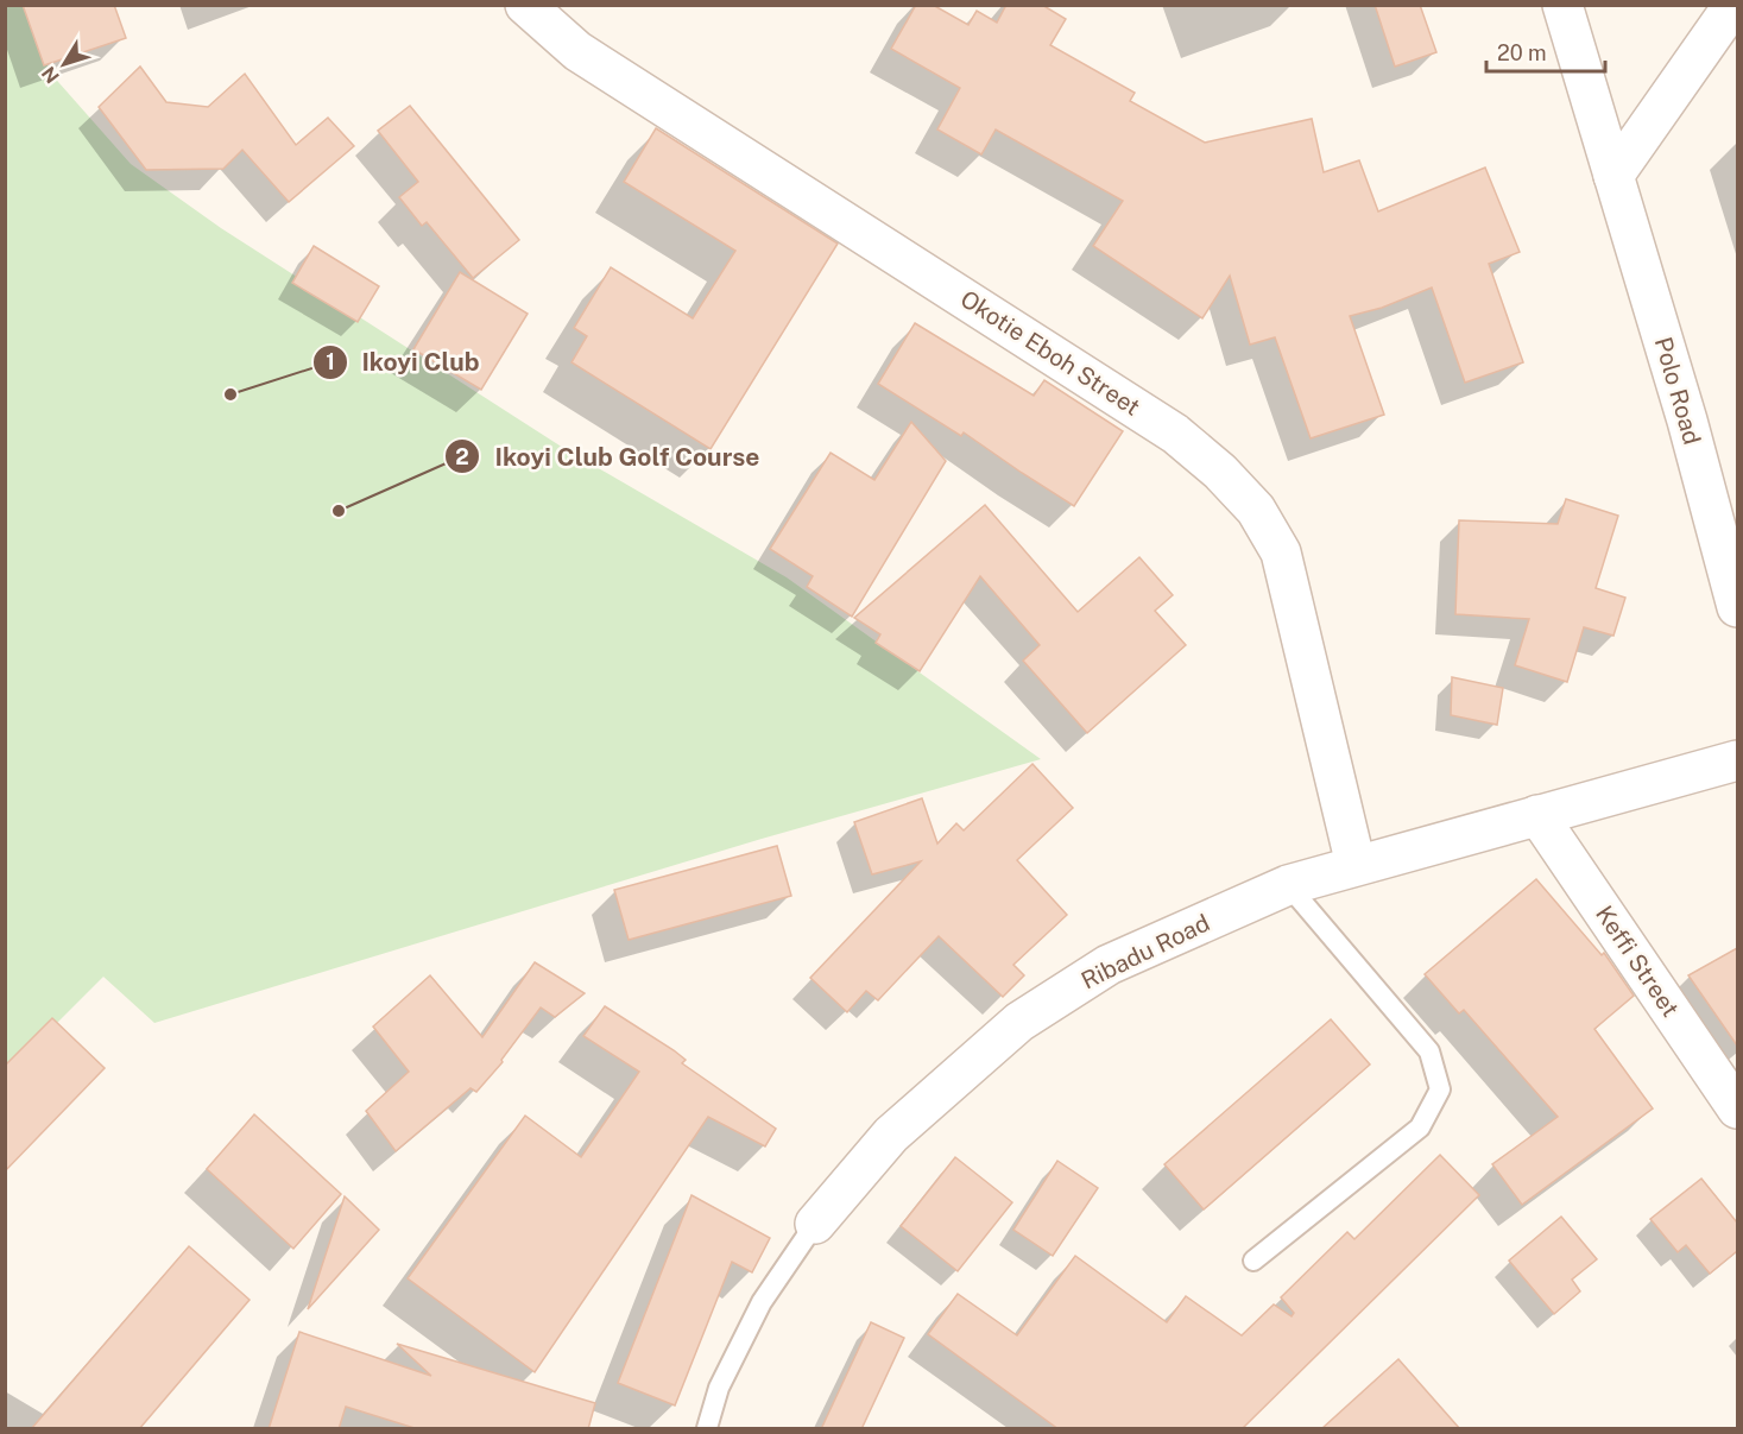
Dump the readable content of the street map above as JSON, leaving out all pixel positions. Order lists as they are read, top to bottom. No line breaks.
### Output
{"streets":{"street":["Okotie Eboh Street","Polo Road","Ribadu Road","Keffi Street"]},"crossings":[["Okotie Eboh Street","Ribadu Road"],["Ribadu Road","Keffi Street"]],"places":["Ikoyi Club","Ikoyi Club Golf Course"],"scale_bar":"20 m","north":"bottom left"}
